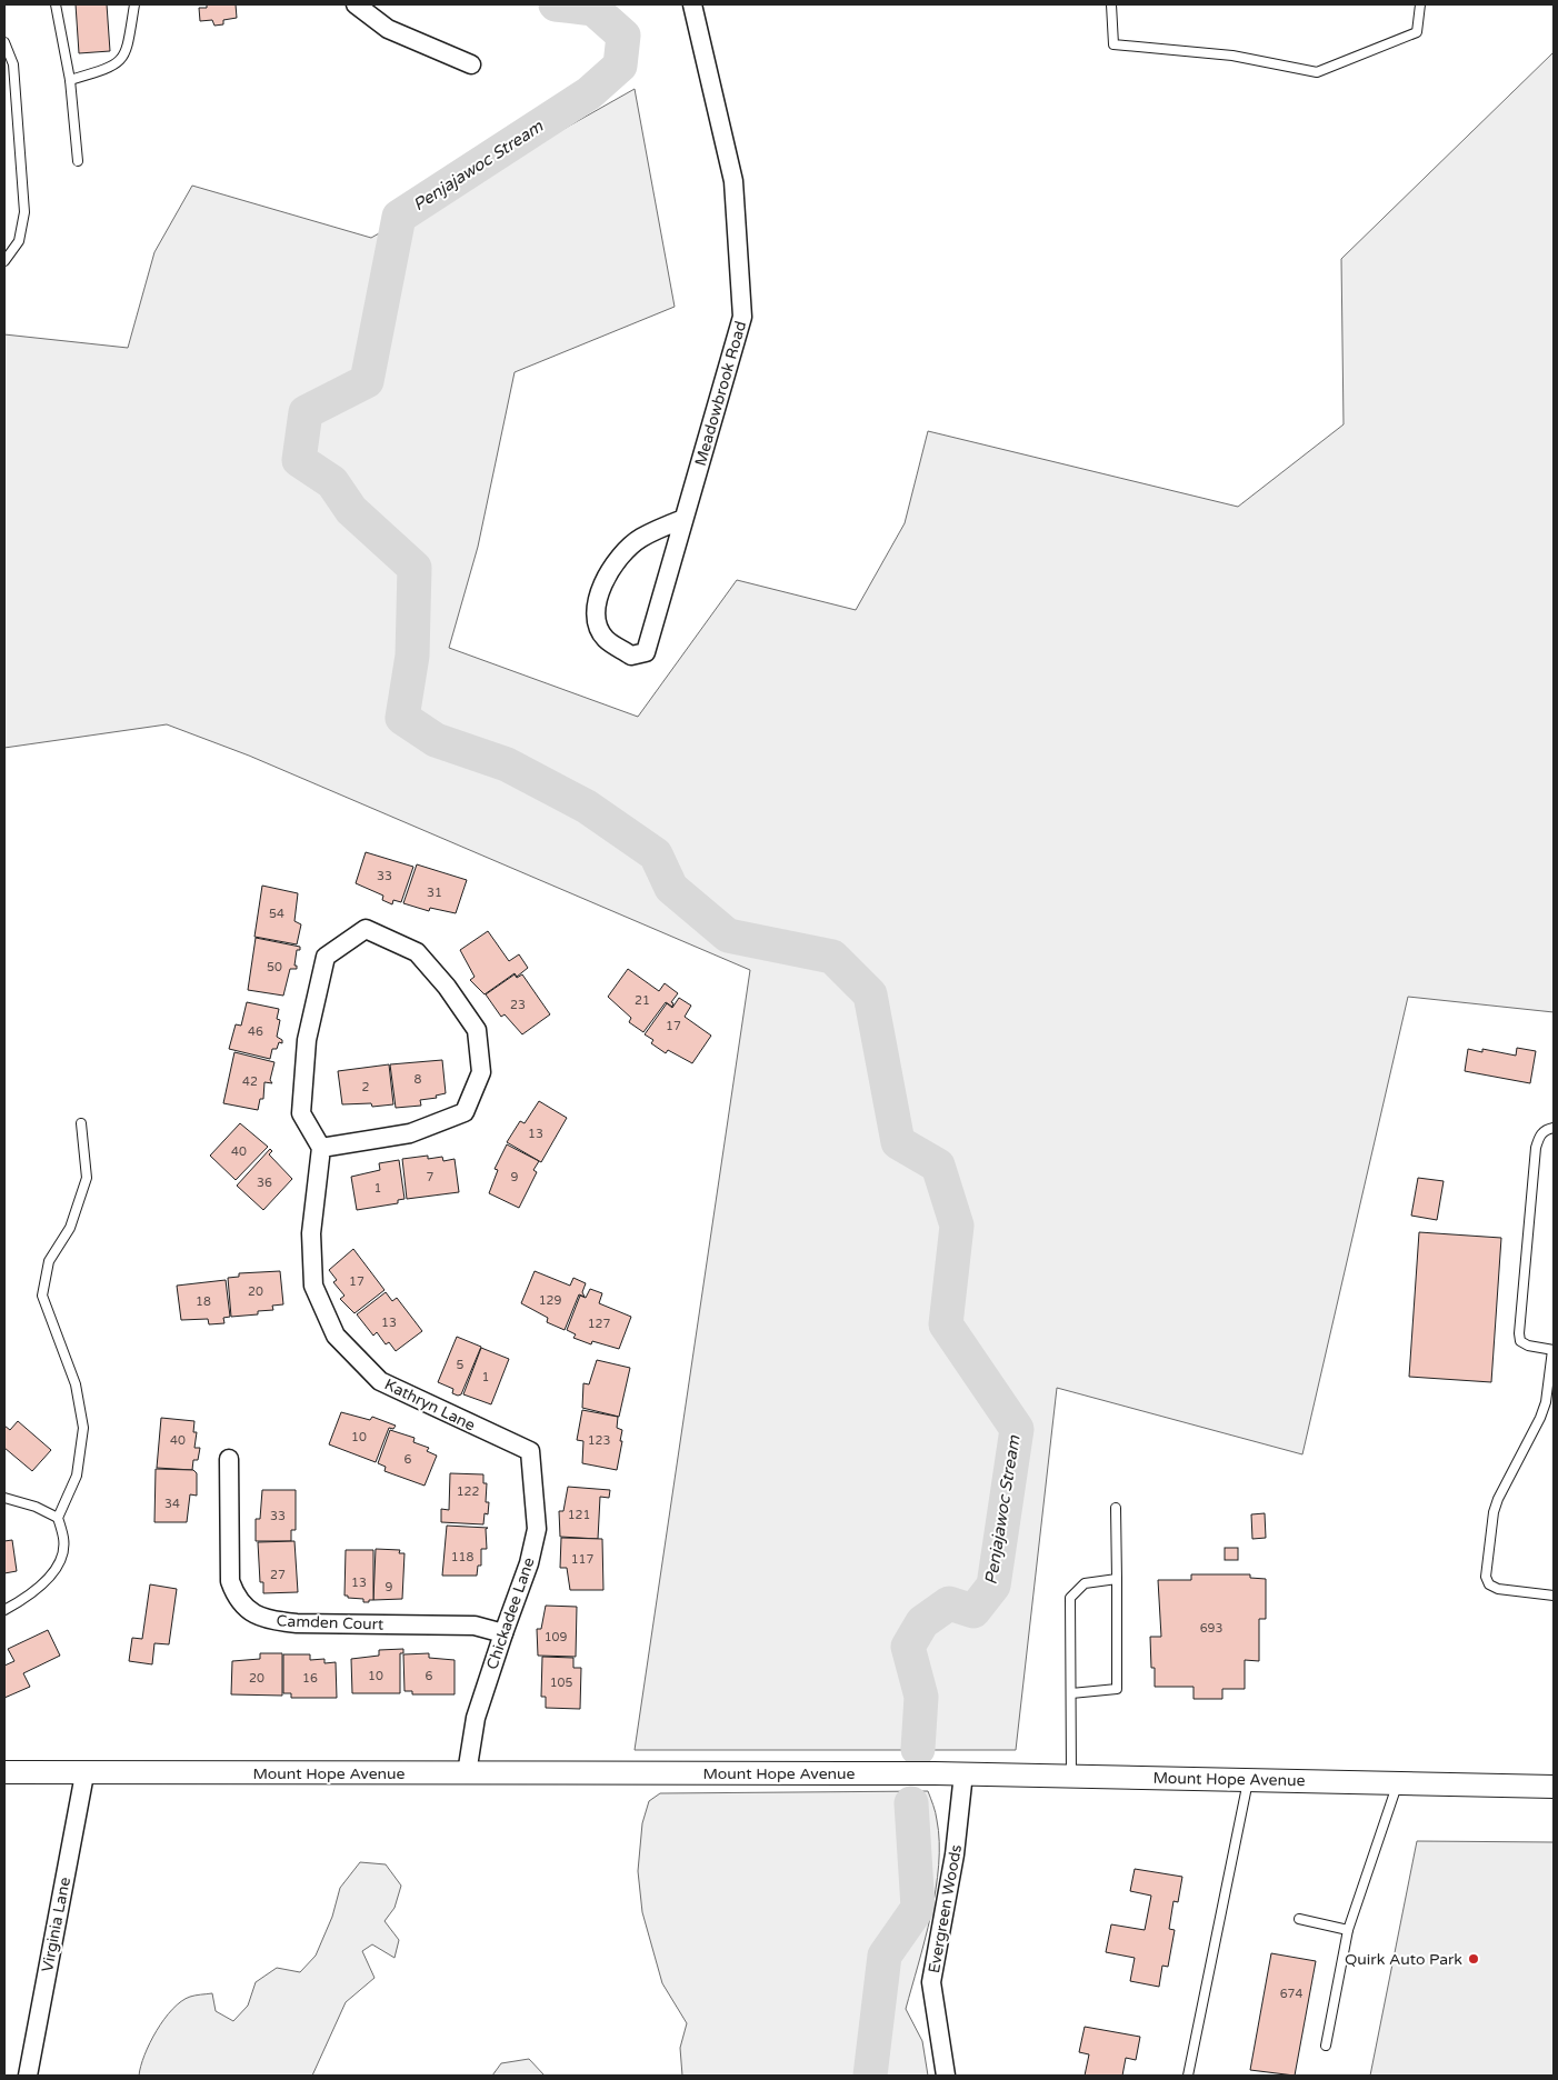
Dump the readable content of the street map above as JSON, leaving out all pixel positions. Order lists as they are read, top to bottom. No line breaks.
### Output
{"streets":{"street":["Meadowbrook Road","Kathryn Lane","Chickadee Lane","Camden Court","Mount Hope Avenue","Evergreen Woods","Virginia Lane"]},"crossings":[["Kathryn Lane","Chickadee Lane"],["Chickadee Lane","Camden Court"],["Chickadee Lane","Mount Hope Avenue"],["Mount Hope Avenue","Evergreen Woods"],["Mount Hope Avenue","Virginia Lane"]],"water":["Penjajawoc Stream"],"places":["Quirk Auto Park"],"house_numbers":["33","31","54","50","21","23","17","46","8","42","2","13","40","7","9","36","1","17","20","129","18","13","127","5","1","10","40","123","6","122","34","121","33","118","117","27","13","9","693","109","10","6","20","16","105","674"]}
